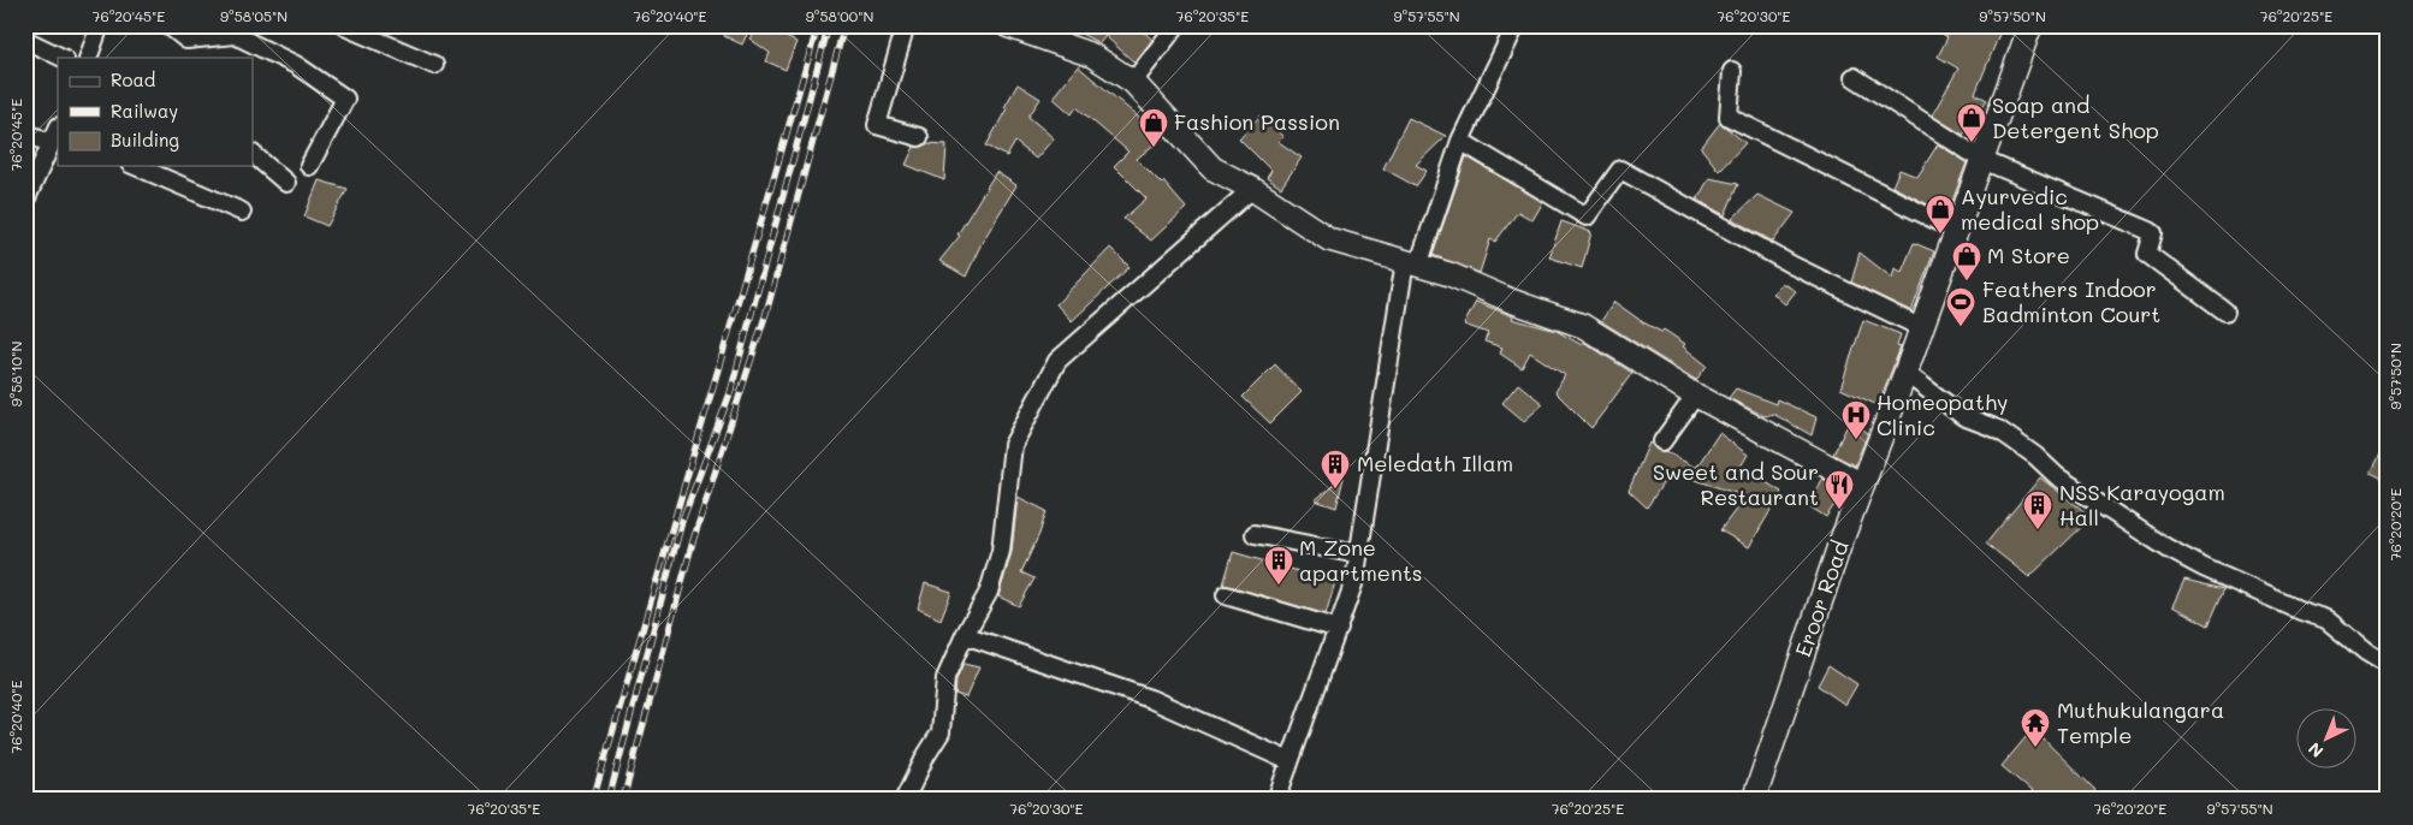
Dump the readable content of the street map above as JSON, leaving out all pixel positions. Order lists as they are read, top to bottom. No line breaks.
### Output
{"streets":{"main road":["Eroor Road"]},"places":{"shop":["Soap and Detergent Shop","Fashion Passion","Ayurvedic medical shop","M Store"],"sports":["Feathers Indoor Badminton Court"],"hospital":["Homeopathy Clinic"],"building":["Meledath Illam","NSS Karayogam Hall","M Zone apartments"],"restaurant":["Sweet and Sour Restaurant"],"temple":["Muthukulangara Temple"]},"legend":["Road","Railway","Building"],"north":"bottom left","coordinates":["76°20'45\"E","9°58'05\"N","76°20'40\"E","9°58'00\"N","76°20'35\"E","9°57'55\"N","76°20'30\"E","9°57'50\"N","76°20'25\"E","9°58'10\"N","76°20'20\"E"]}
